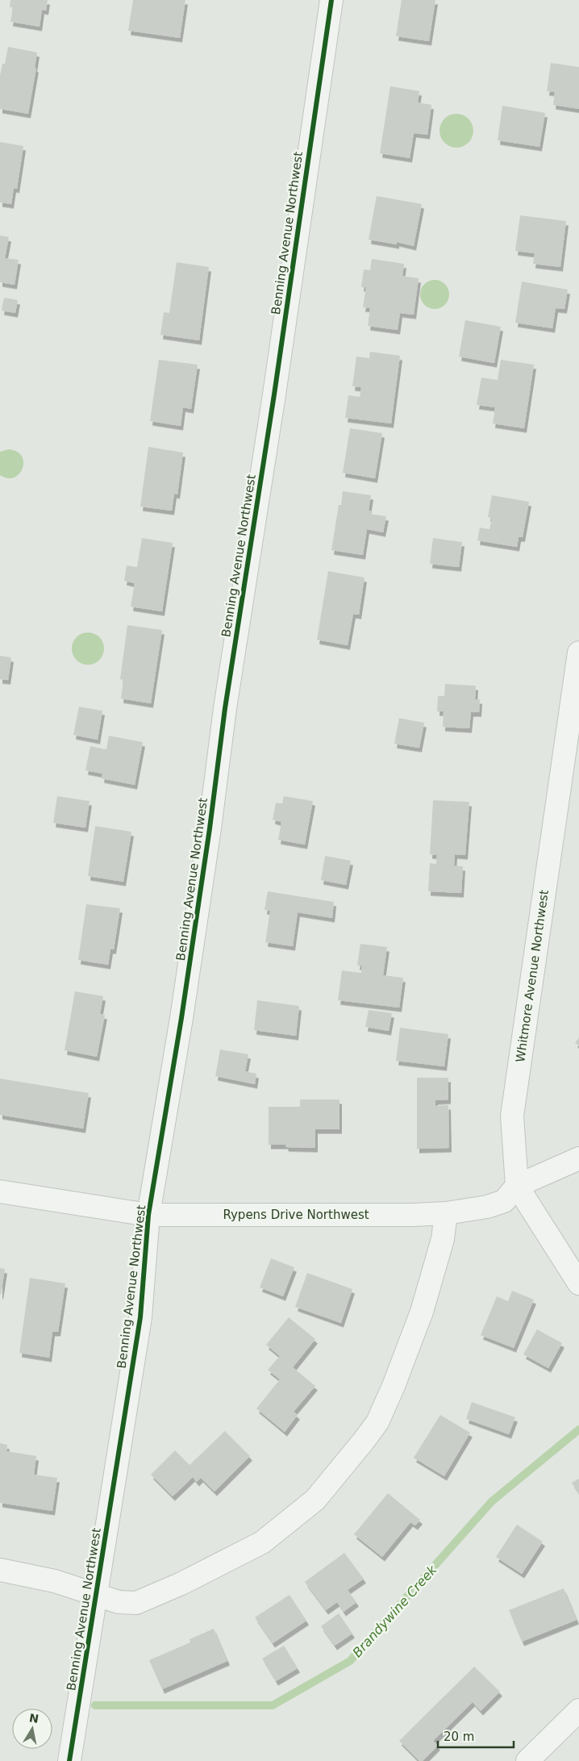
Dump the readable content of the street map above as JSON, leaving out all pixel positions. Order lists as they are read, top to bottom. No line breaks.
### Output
{"streets":{"street":["Benning Avenue Northwest","Whitmore Avenue Northwest","Rypens Drive Northwest"]},"crossings":[["Benning Avenue Northwest","Rypens Drive Northwest"],["Whitmore Avenue Northwest","Rypens Drive Northwest"]],"water":["Brandywine Creek"],"scale_bar":"20 m","north":"top"}
